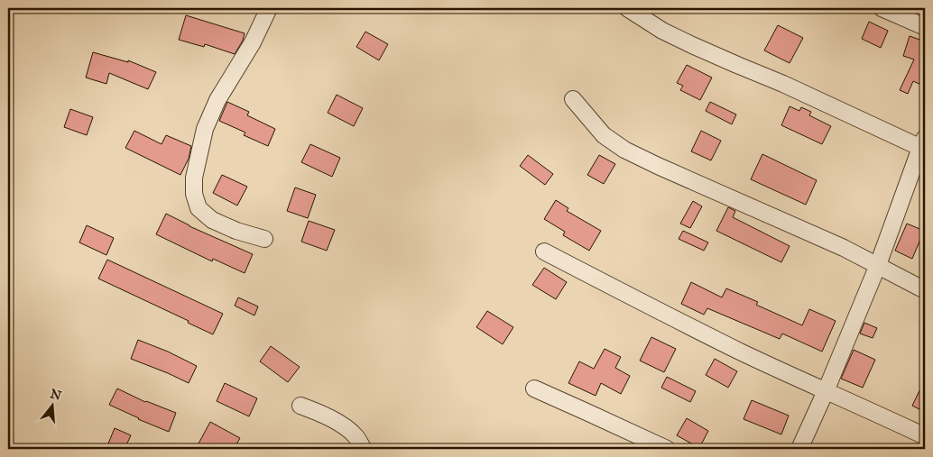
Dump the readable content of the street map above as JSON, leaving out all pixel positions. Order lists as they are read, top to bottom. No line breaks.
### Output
{"north":"top"}
